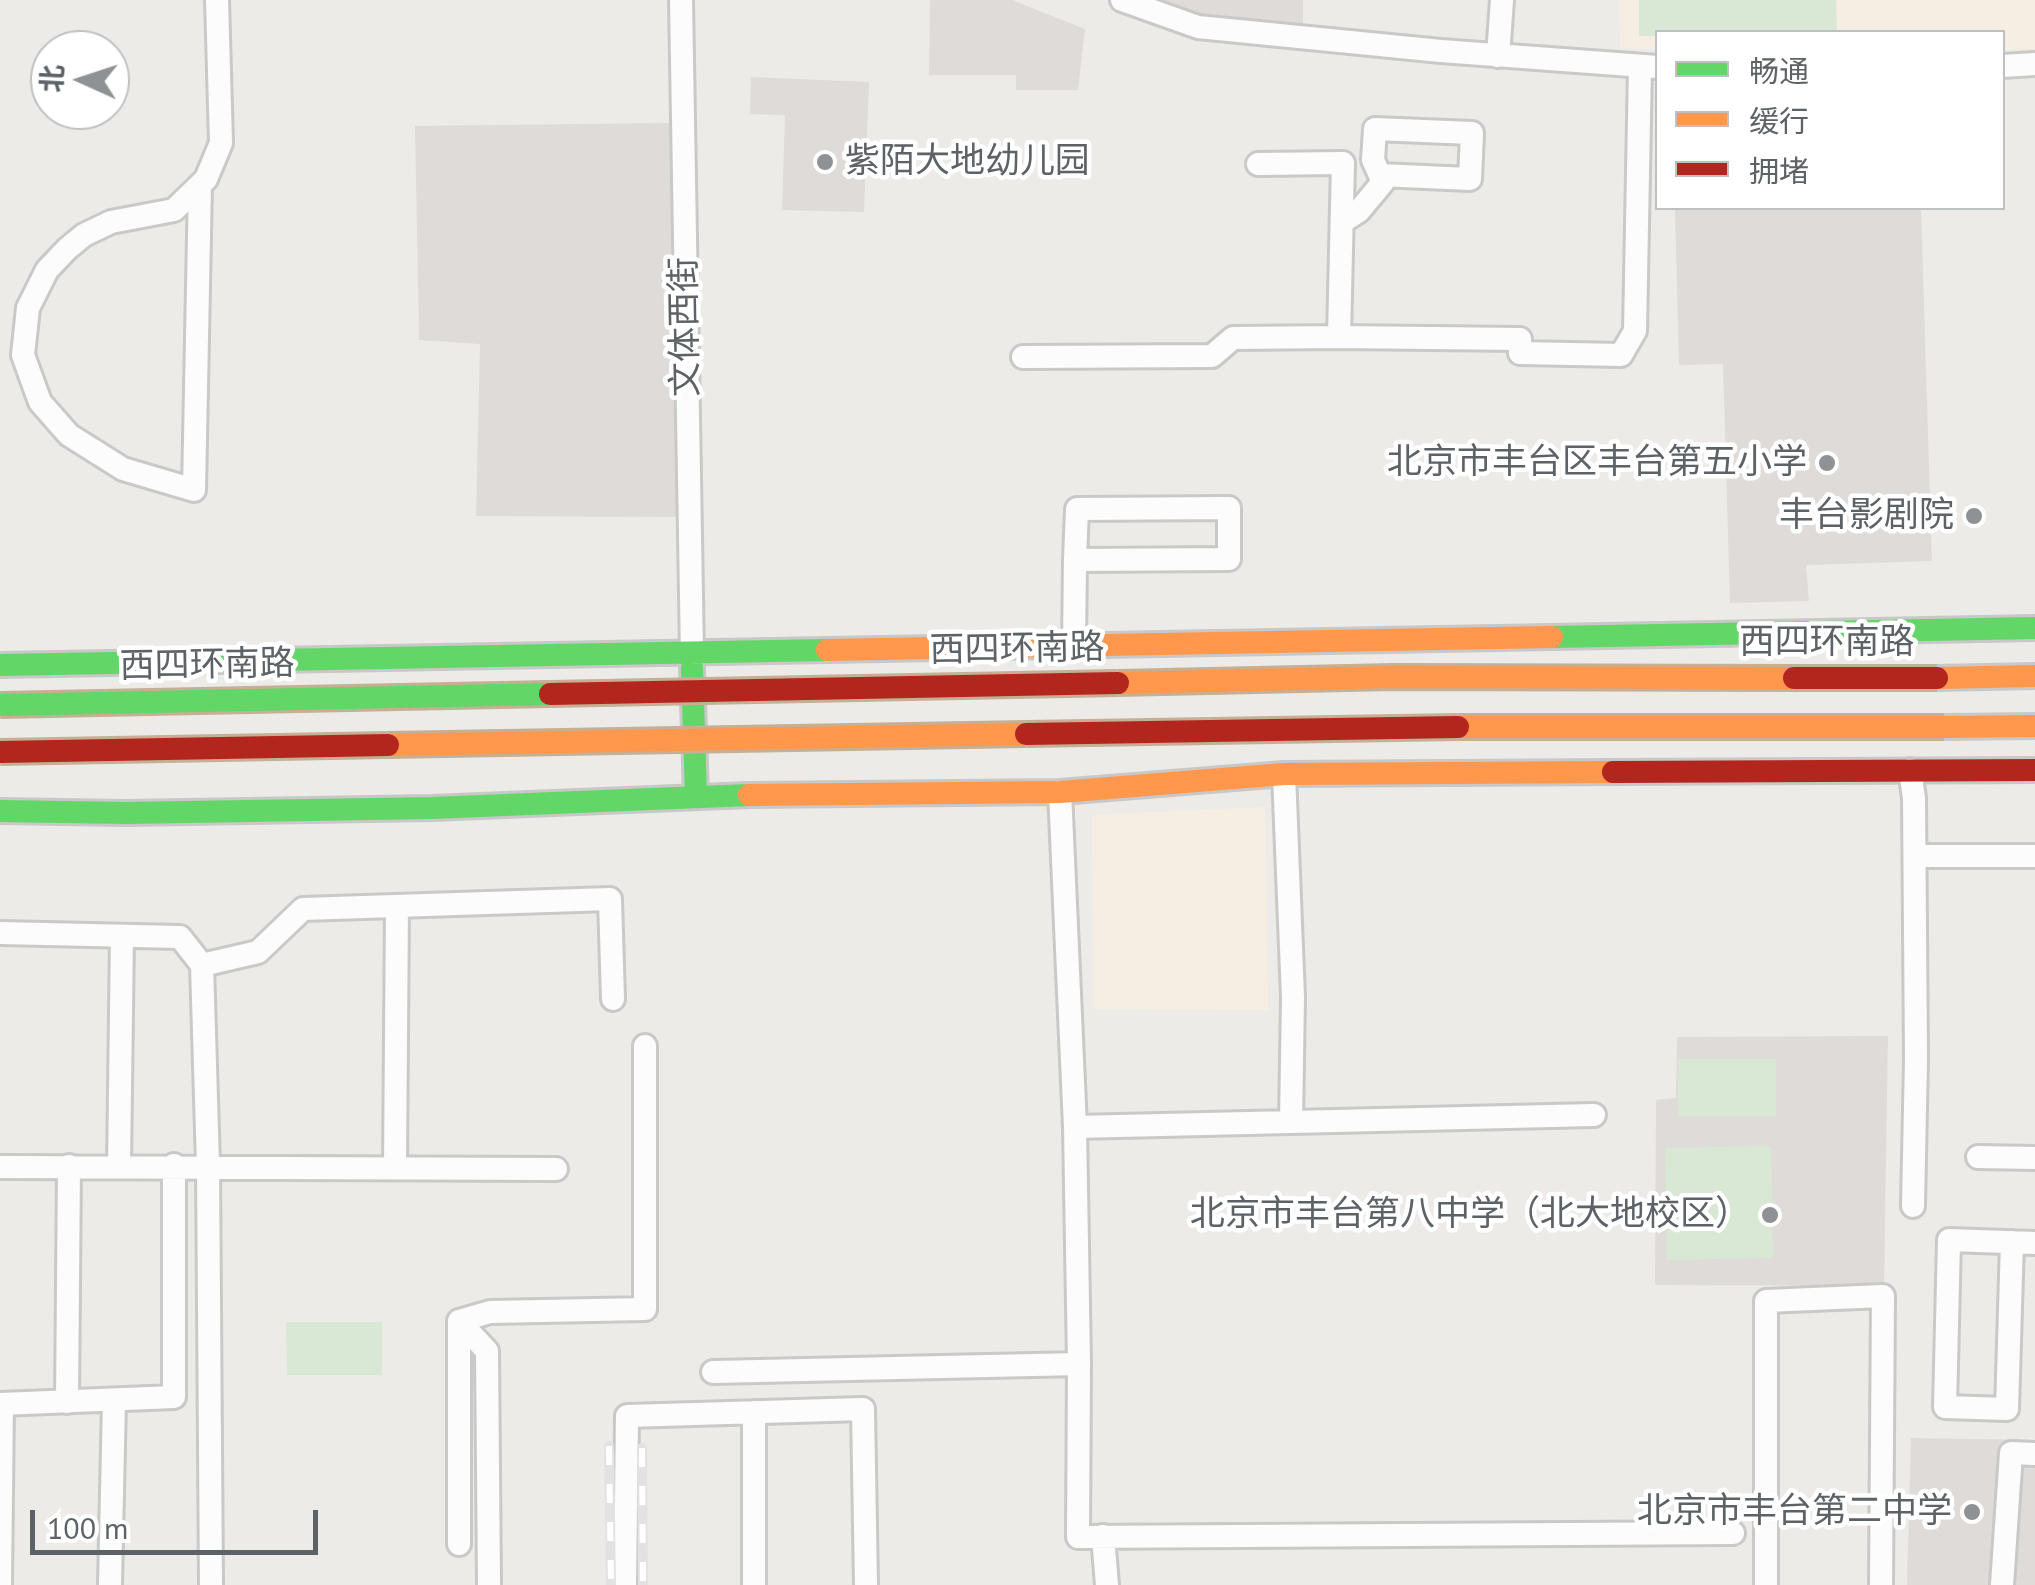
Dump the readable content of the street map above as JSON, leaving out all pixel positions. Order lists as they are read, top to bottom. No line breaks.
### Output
{"streets":{"main road":["西四环南路"],"street":["文体西街"]},"crossings":[["文体西街","西四环南路"]],"places":["紫陌大地幼儿园","北京市丰台区丰台第五小学","丰台影剧院","北京市丰台第八中学（北大地校区）","北京市丰台第二中学"],"legend":["畅通","缓行","拥堵"],"scale_bar":"100 m","north":"left"}
